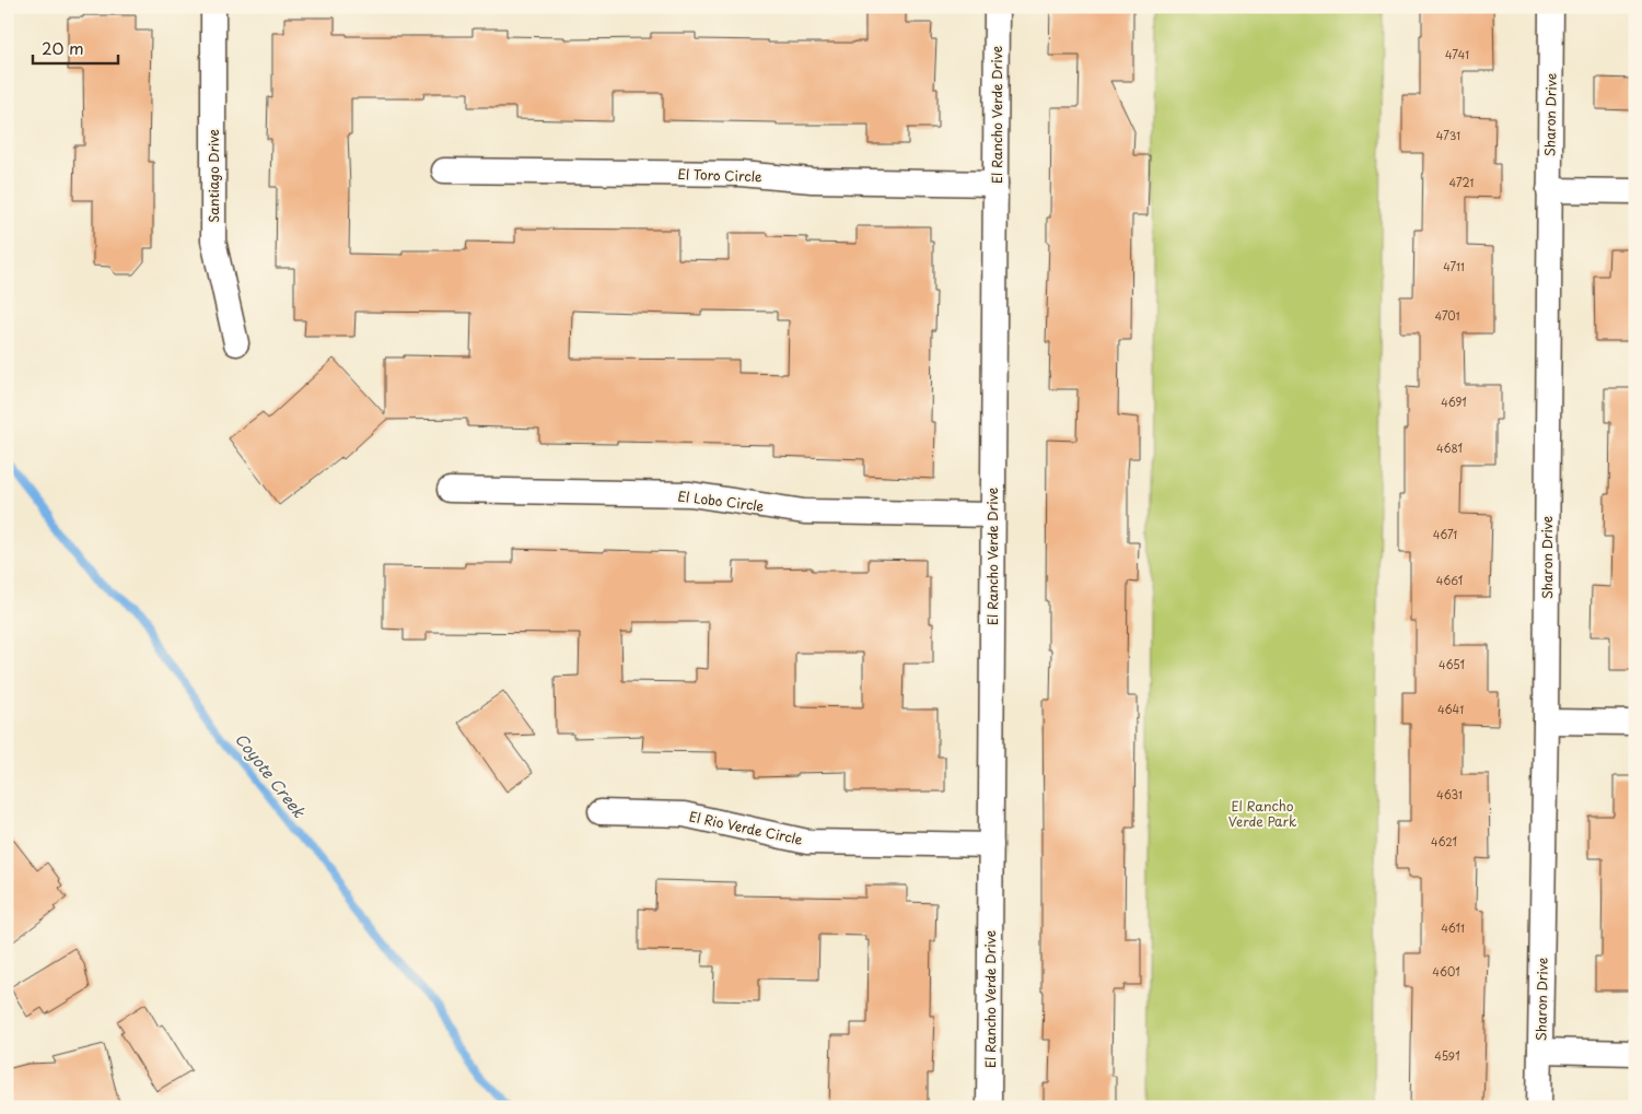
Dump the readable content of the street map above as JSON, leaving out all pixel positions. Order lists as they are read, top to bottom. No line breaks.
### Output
{"streets":{"street":["El Rancho Verde Drive","Sharon Drive","El Toro Circle","Santiago Drive","El Lobo Circle","El Rio Verde Circle"]},"crossings":[["El Rancho Verde Drive","El Toro Circle"],["El Rancho Verde Drive","El Lobo Circle"],["El Rancho Verde Drive","El Rio Verde Circle"]],"water":["Coyote Creek"],"parks":["El Rancho Verde Park"],"house_numbers":["4741","4731","4721","4711","4701","4691","4681","4671","4661","4651","4641","4631","4621","4611","4601","4591"],"scale_bar":"20 m"}
